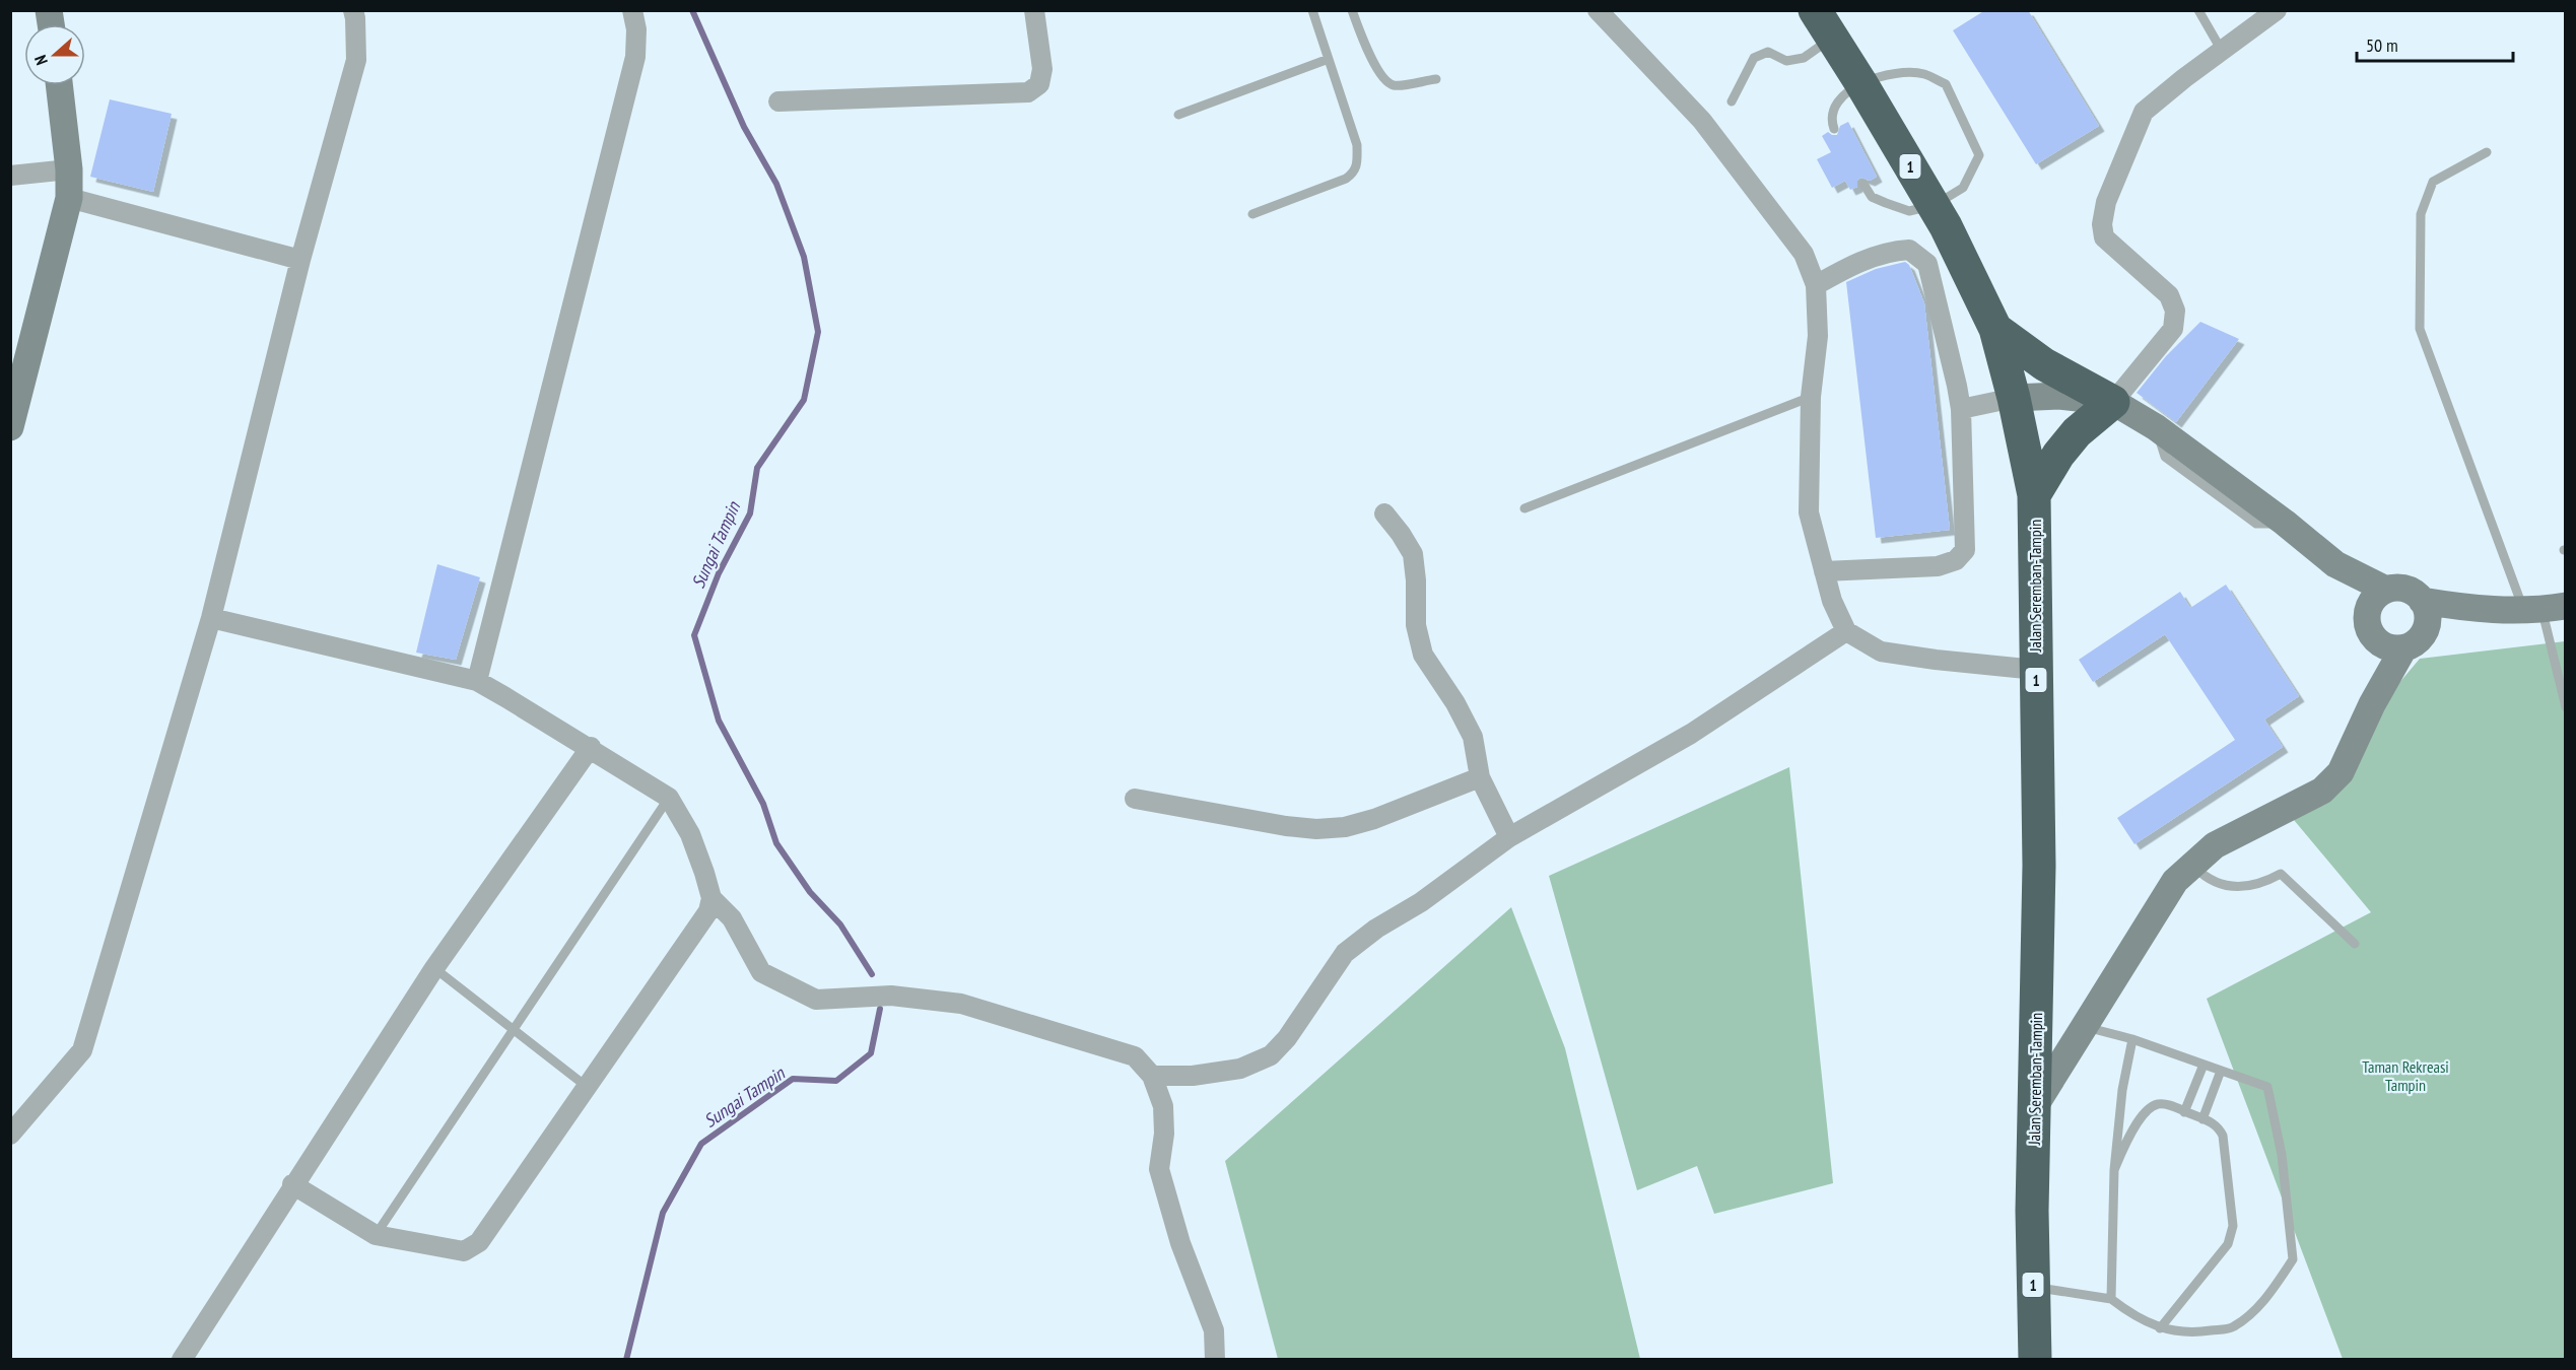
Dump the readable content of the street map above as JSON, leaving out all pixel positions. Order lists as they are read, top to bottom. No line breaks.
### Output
{"streets":{"highway":["1","Jalan Seremban-Tampin"]},"water":["Sungai Tampin"],"parks":["Taman Rekreasi Tampin"],"scale_bar":"50 m","north":"left"}
